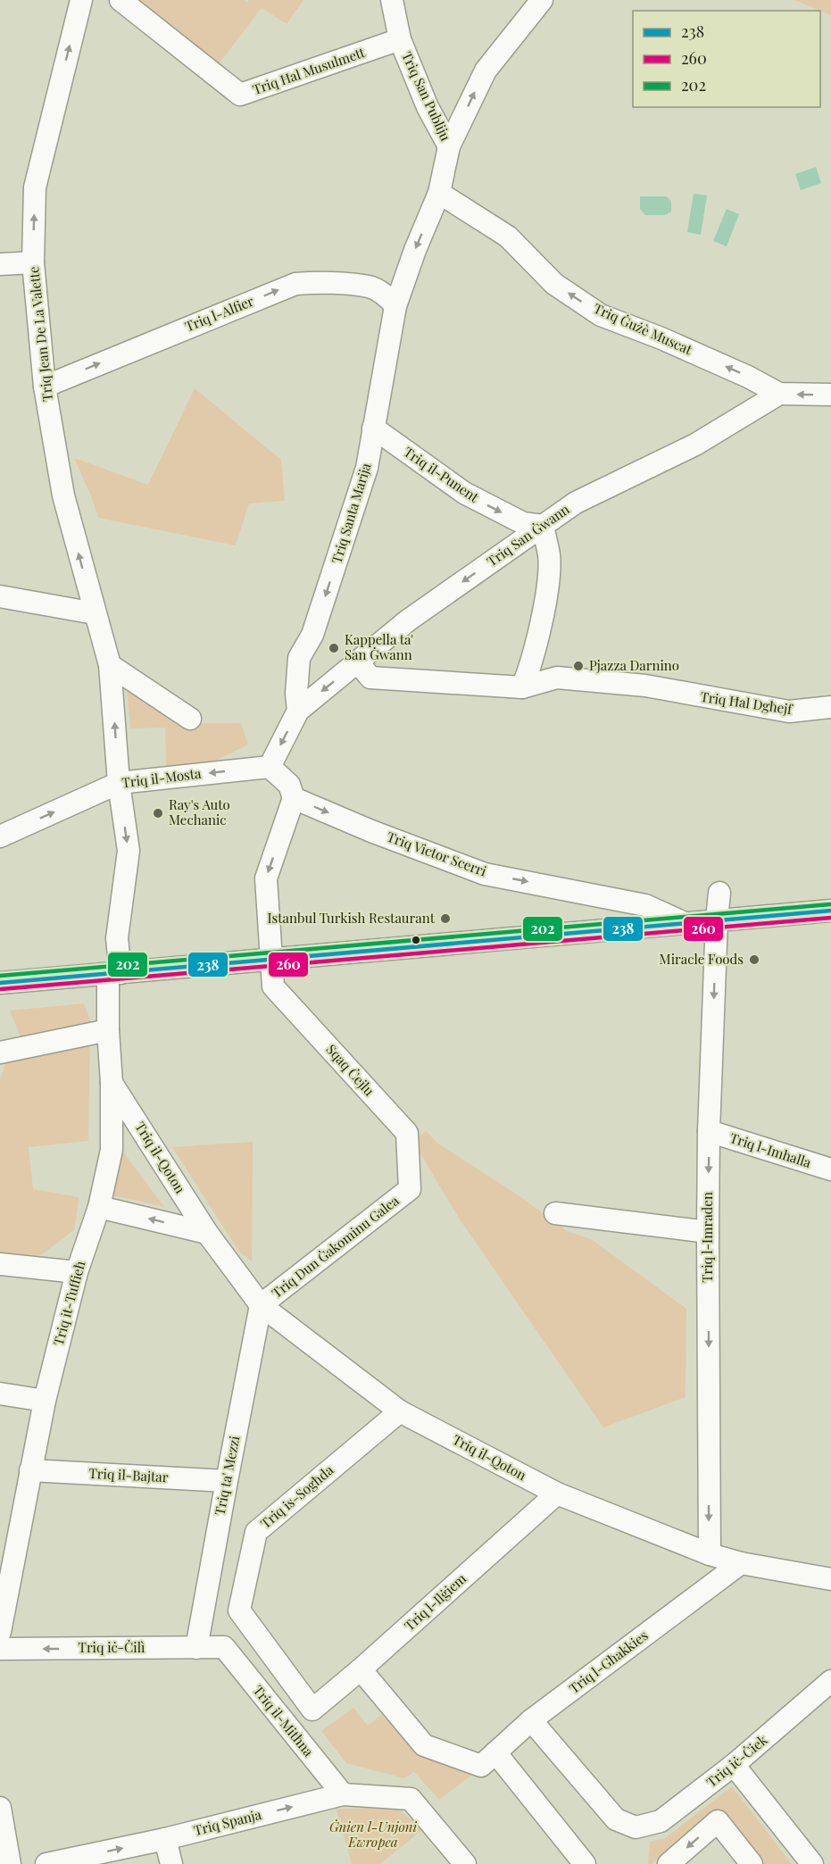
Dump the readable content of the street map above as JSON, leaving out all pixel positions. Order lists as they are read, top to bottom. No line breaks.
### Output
{"streets":{"street":["Triq Ħal Musulmett","Triq San Publiju","Triq l-Alfier","Triq Ġużè Muscat","Triq Jean De La Valette","Triq il-Punent","Triq Santa Marija","Triq San Ġwann","Triq Ħal Dgħejf","Triq il-Mosta","Triq Victor Scerri","Sqaq Ċejlu","Triq l-Imħalla","Triq il-Qoton","Triq l-Imraden","Triq Dun Ġakominu Galea","Triq it-Tuffieħ","Triq il-Bajtar","Triq ta' Mezzi","Triq is-Sogħda","Triq l-Ilġiem","Triq iċ-Ċilì","Triq l-Għakkies","Triq il-Mitħna","Triq iċ-Ċiek","Triq Spanja"]},"crossings":[["Triq Ħal Musulmett","Triq San Publiju"],["Triq San Publiju","Triq Ġużè Muscat"],["Triq San Publiju","Triq Santa Marija"],["Triq l-Alfier","Triq Jean De La Valette"],["Triq l-Alfier","Triq Santa Marija"],["Triq Ġużè Muscat","Triq Santa Marija"],["Triq Ġużè Muscat","Triq San Ġwann"],["Triq Jean De La Valette","Triq il-Mosta"],["Triq Jean De La Valette","Triq it-Tuffieħ"],["Triq il-Punent","Triq Santa Marija"],["Triq il-Punent","Triq San Ġwann"],["Triq Santa Marija","Triq San Ġwann"],["Triq Santa Marija","Triq il-Mosta"],["Triq Victor Scerri","Sqaq Ċejlu"],["Sqaq Ċejlu","Triq Dun Ġakominu Galea"],["Triq l-Imħalla","Triq l-Imraden"],["Triq il-Qoton","Triq l-Imraden"],["Triq il-Qoton","Triq Dun Ġakominu Galea"],["Triq il-Qoton","Triq it-Tuffieħ"],["Triq il-Qoton","Triq ta' Mezzi"],["Triq il-Qoton","Triq is-Sogħda"],["Triq il-Qoton","Triq l-Ilġiem"],["Triq il-Qoton","Triq l-Għakkies"],["Triq Dun Ġakominu Galea","Triq ta' Mezzi"],["Triq it-Tuffieħ","Triq il-Bajtar"],["Triq il-Bajtar","Triq ta' Mezzi"],["Triq ta' Mezzi","Triq iċ-Ċilì"],["Triq is-Sogħda","Triq l-Ilġiem"],["Triq iċ-Ċilì","Triq il-Mitħna"],["Triq l-Għakkies","Triq iċ-Ċiek"],["Triq il-Mitħna","Triq Spanja"]],"one_way":["Triq l-Alfier","Triq Ġużè Muscat","Triq Santa Marija","Triq San Ġwann","Sqaq Ċejlu","Triq l-Imraden","Triq iċ-Ċilì","Triq Spanja"],"parks":["Ġnien l-Unjoni Ewropea"],"places":["Kappella ta' San Ġwann","Pjazza Darnino","Ray's Auto Mechanic","Istanbul Turkish Restaurant","Miracle Foods"],"lines":["transit line 202","transit line 238","transit line 260"],"legend":["238","260","202"]}
